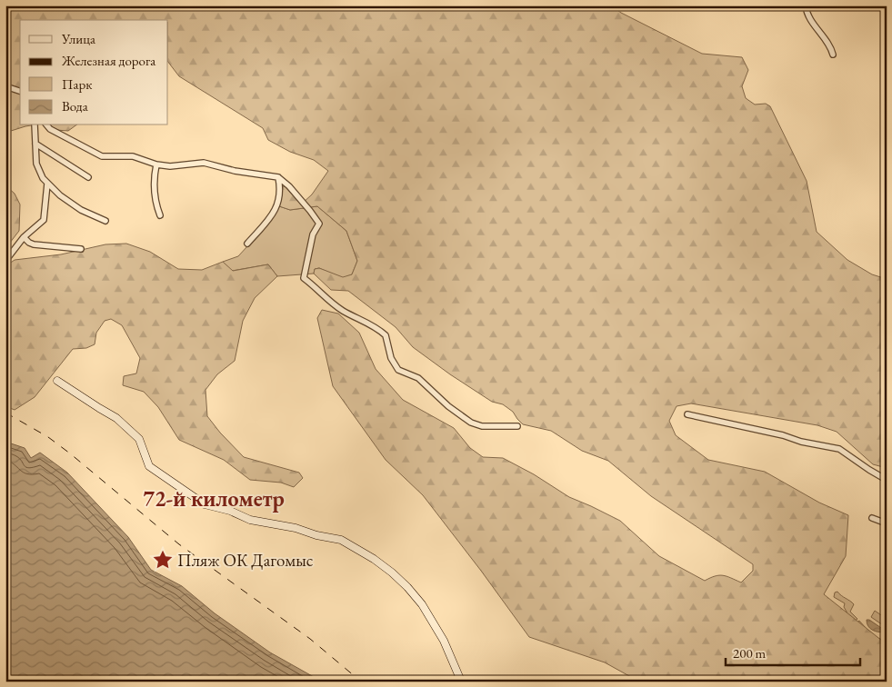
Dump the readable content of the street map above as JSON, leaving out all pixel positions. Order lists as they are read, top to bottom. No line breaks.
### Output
{"districts":["72-й километр"],"places":{"place":["Пляж ОК Дагомыс"]},"legend":["Улица","Железная дорога","Парк","Вода"],"scale_bar":"200 m"}
